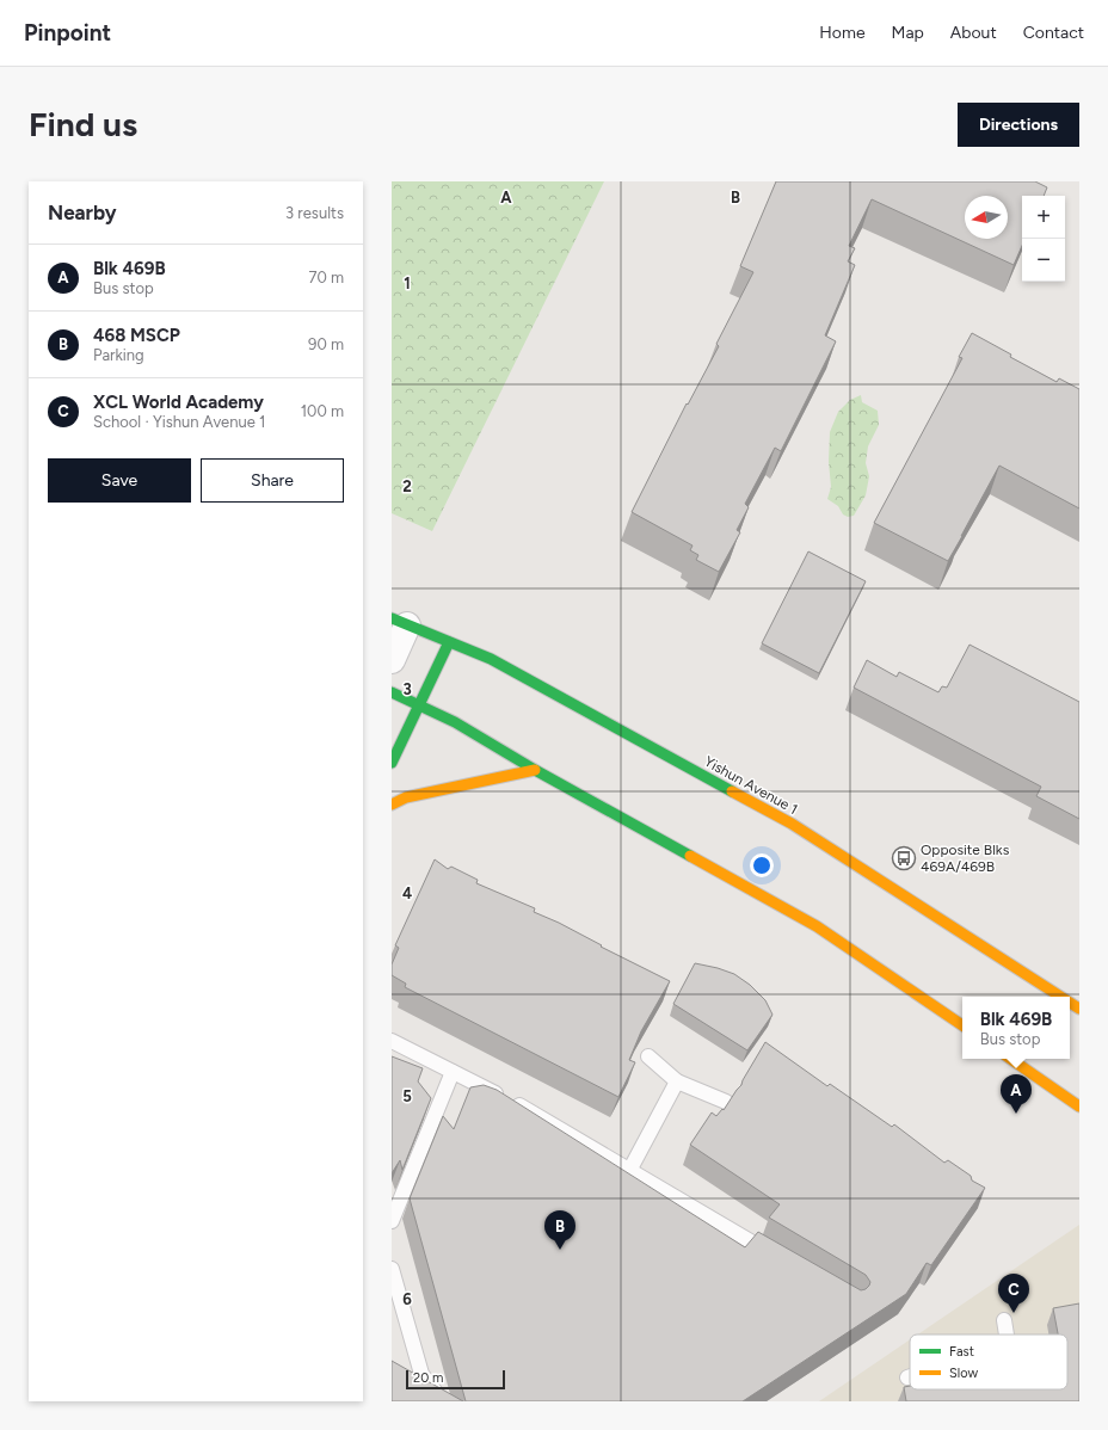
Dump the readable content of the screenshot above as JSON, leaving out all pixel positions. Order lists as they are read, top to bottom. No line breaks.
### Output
{"streets":{"main road":["Yishun Avenue 1"]},"places":{"bus stop":["Opposite Blks 469A/469B"]},"legend":["Fast","Slow"],"scale_bar":"20 m","north":"left","page":{"header":"Pinpoint","nav":["Home","Map","About","Contact"],"buttons":["Directions",["Save","Share"]],"title":"Find us","heading":["Nearby","3 results"],"map_buttons":["+","−"],"list":[{"mark":"A","name":"Blk 469B","note":"Bus stop","value":"70 m"},{"mark":"B","name":"468 MSCP","note":"Parking","value":"90 m"},{"mark":"C","name":"XCL World Academy","note":"School · Yishun Avenue 1","value":"100 m"}],"popup":["Blk 469B","Bus stop"],"pins":["A","B","C"],"scale":"20 m"},"grid":{"columns":["A","B"],"rows":["1","2","3","4","5","6"]}}
